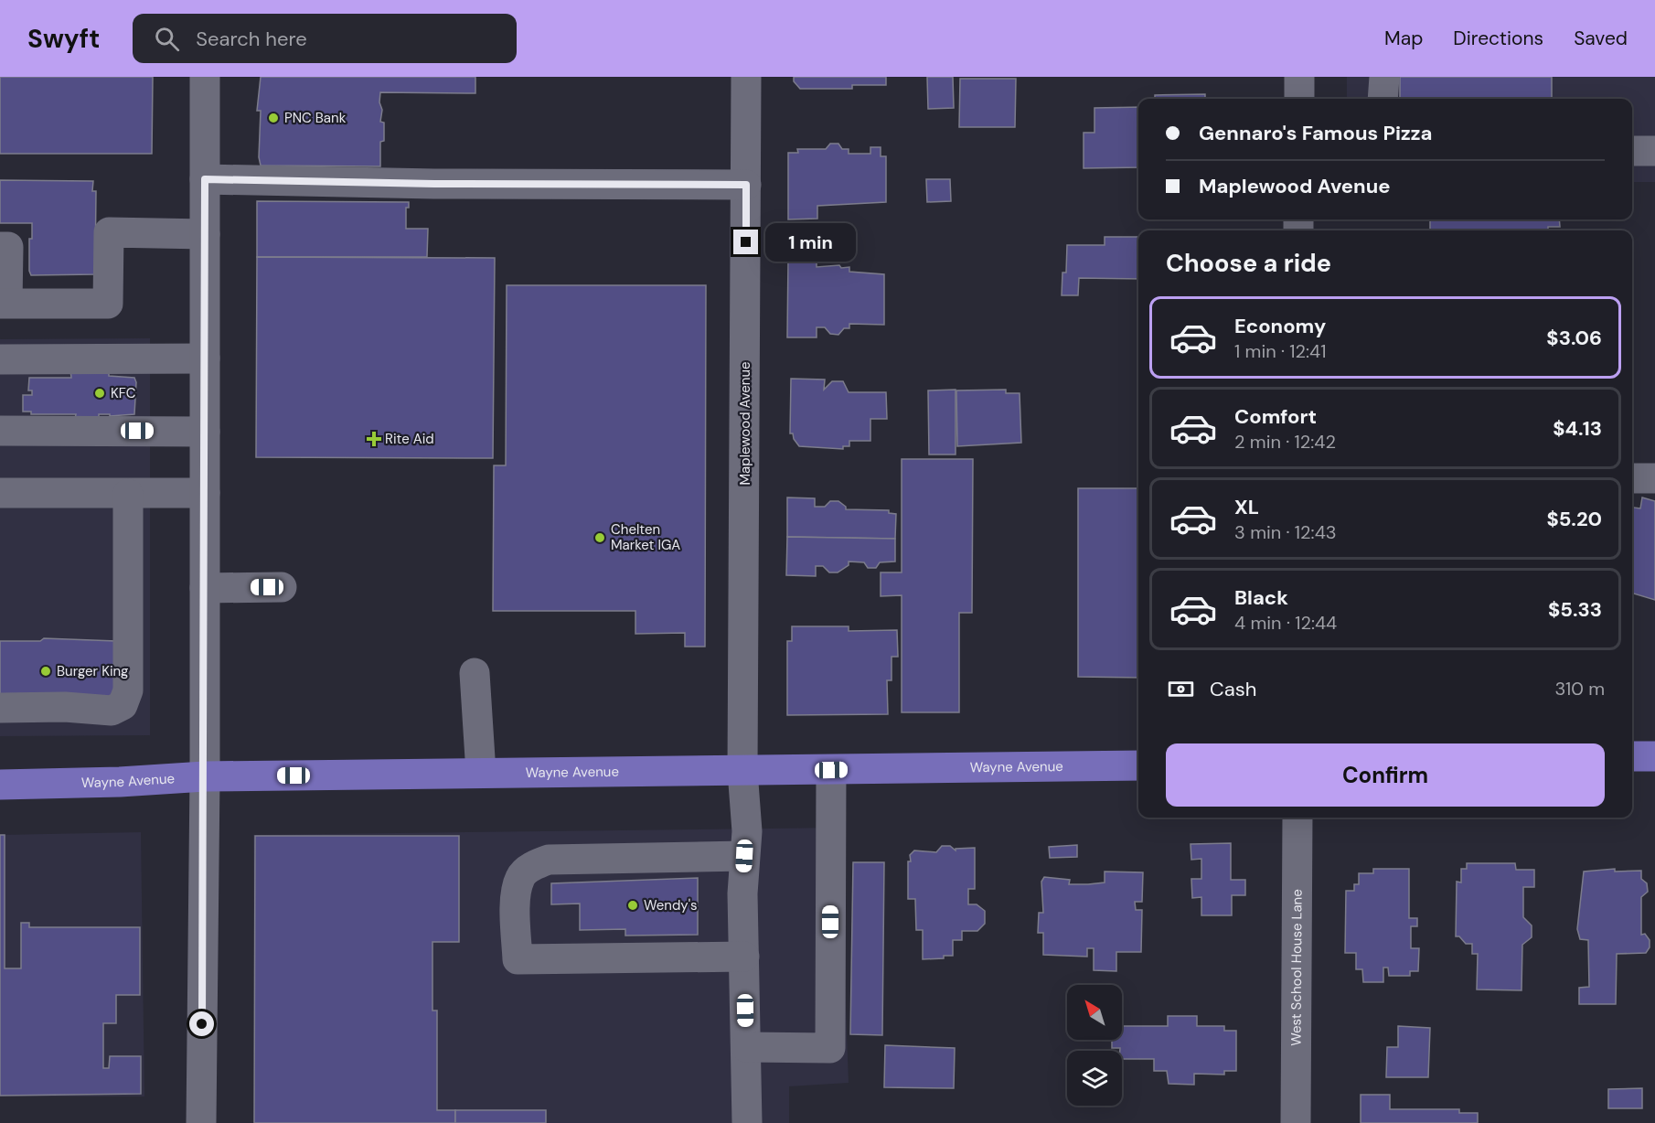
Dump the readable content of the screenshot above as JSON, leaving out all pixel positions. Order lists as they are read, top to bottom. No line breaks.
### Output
{"streets":{"main road":["Wayne Avenue"],"street":["Maplewood Avenue","West School House Lane"]},"crossings":[["Maplewood Avenue","Wayne Avenue"]],"places":{"other":["PNC Bank","KFC","Chelten Market IGA","Burger King","Wendy's"],"health":["Rite Aid"]},"north":"top left","page":{"header":"Swyft","search":"Search here","nav":["Map","Directions","Saved"],"banner":["Gennaro's Famous Pizza","Maplewood Avenue"],"bubble":"1 min","heading":"Choose a ride","list":[{"name":"Economy","note":"1 min · 12:41","value":"$3.06"},{"name":"Comfort","note":"2 min · 12:42","value":"$4.13"},{"name":"XL","note":"3 min · 12:43","value":"$5.20"},{"name":"Black","note":"4 min · 12:44","value":"$5.33"}],"pay":["Cash","310 m"],"buttons":"Confirm"}}
